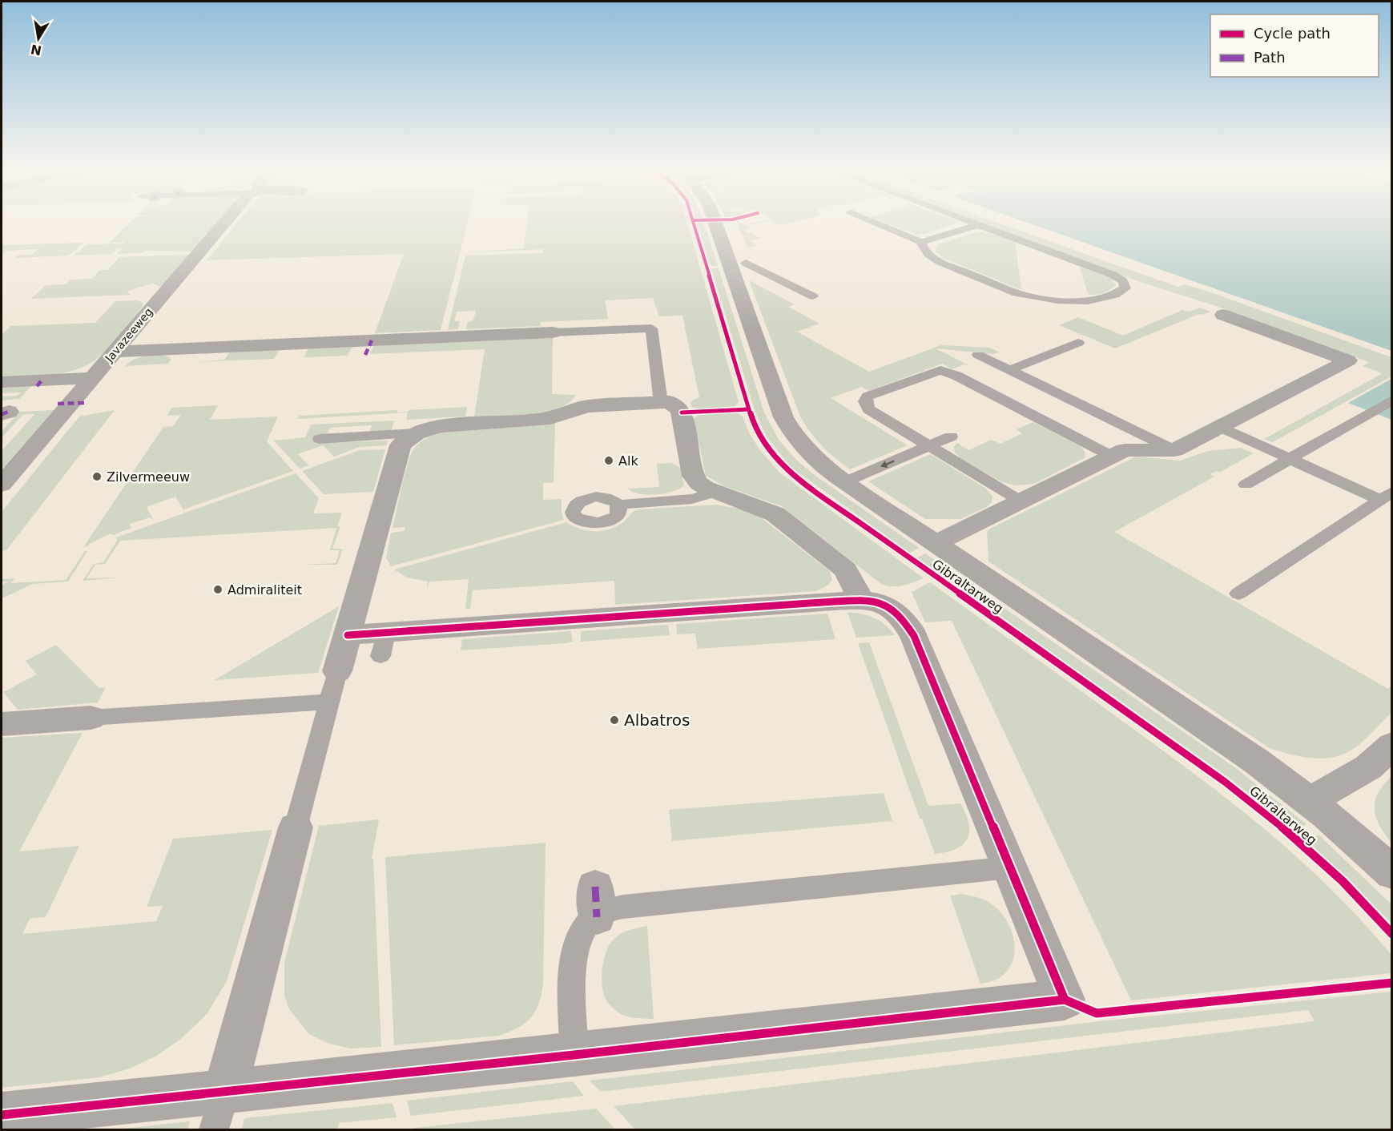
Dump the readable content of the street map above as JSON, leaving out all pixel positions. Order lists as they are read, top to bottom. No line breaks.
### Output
{"streets":{"street":["Javazeeweg","Gibraltarweg"]},"places":["Alk","Zilvermeeuw","Admiraliteit","Albatros"],"legend":["Cycle path","Path"],"north":"bottom"}
